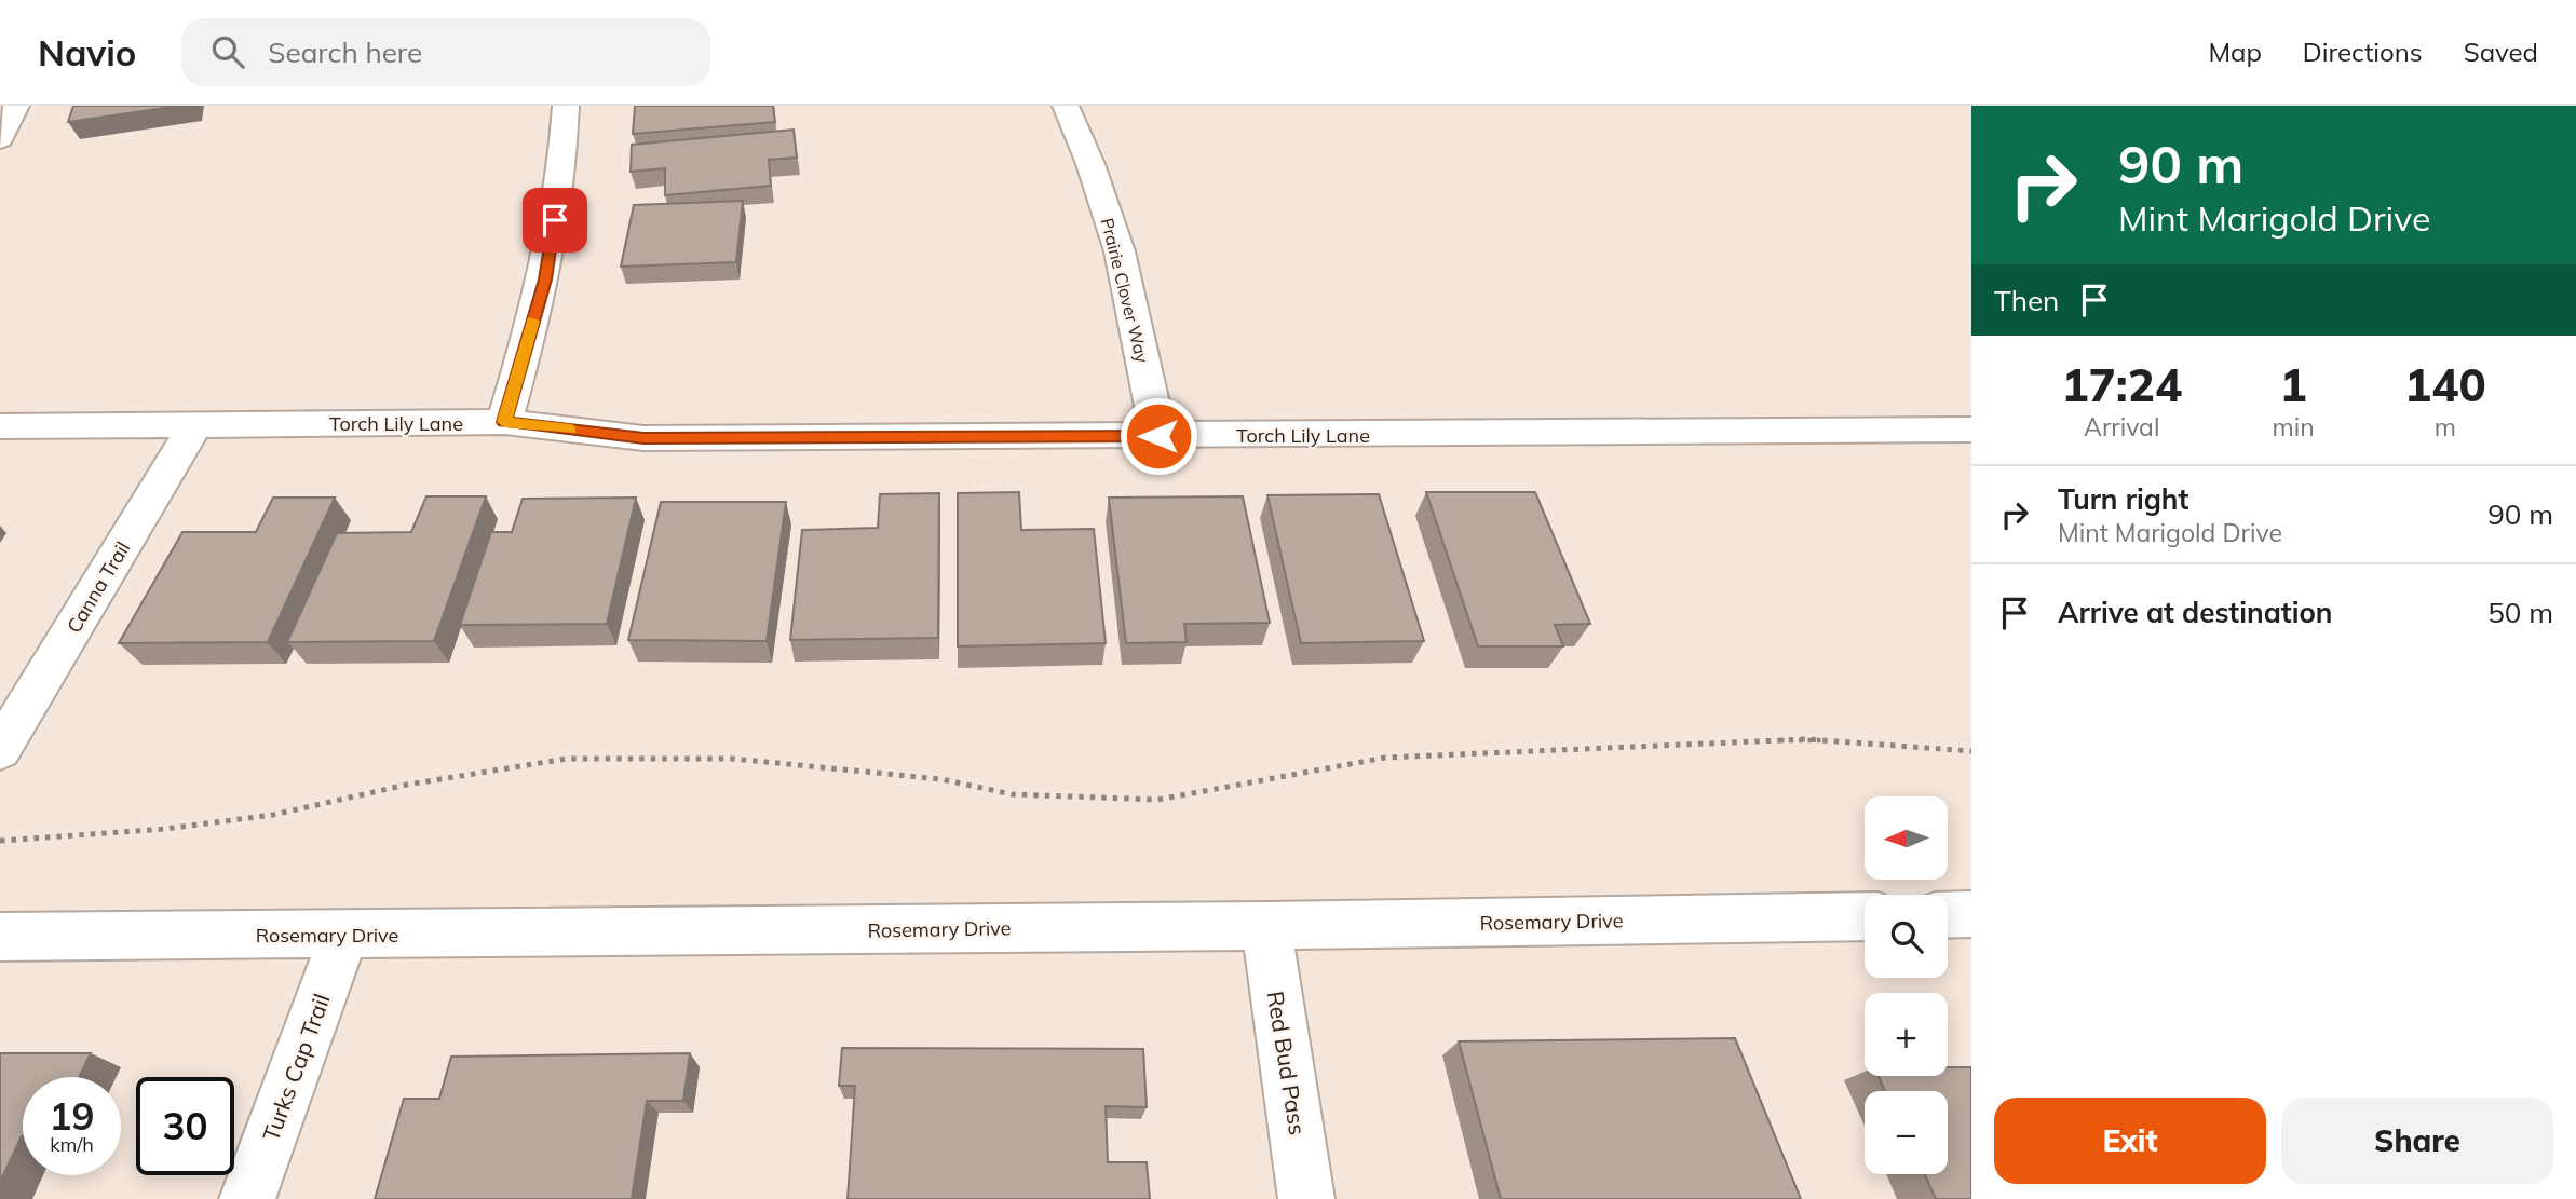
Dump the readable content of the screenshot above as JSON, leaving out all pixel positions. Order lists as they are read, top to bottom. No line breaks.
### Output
{"streets":{"street":["Prairie Clover Way","Torch Lily Lane","Canna Trail","Rosemary Drive","Red Bud Pass","Turks Cap Trail"]},"crossings":[["Prairie Clover Way","Torch Lily Lane"],["Torch Lily Lane","Canna Trail"],["Rosemary Drive","Red Bud Pass"],["Rosemary Drive","Turks Cap Trail"]],"north":"left","page":{"header":"Navio","search":"Search here","nav":["Map","Directions","Saved"],"turn":["90 m","Mint Marigold Drive"],"then":"Then","eta":["17:24","Arrival","1","min","140","m"],"list":[{"name":"Turn right","note":"Mint Marigold Drive","value":"90 m"},{"name":"Arrive at destination","value":"50 m"}],"map_buttons":["+","−"],"speed":"19 km/h","limit":"30","buttons":["Exit","Share"]}}
